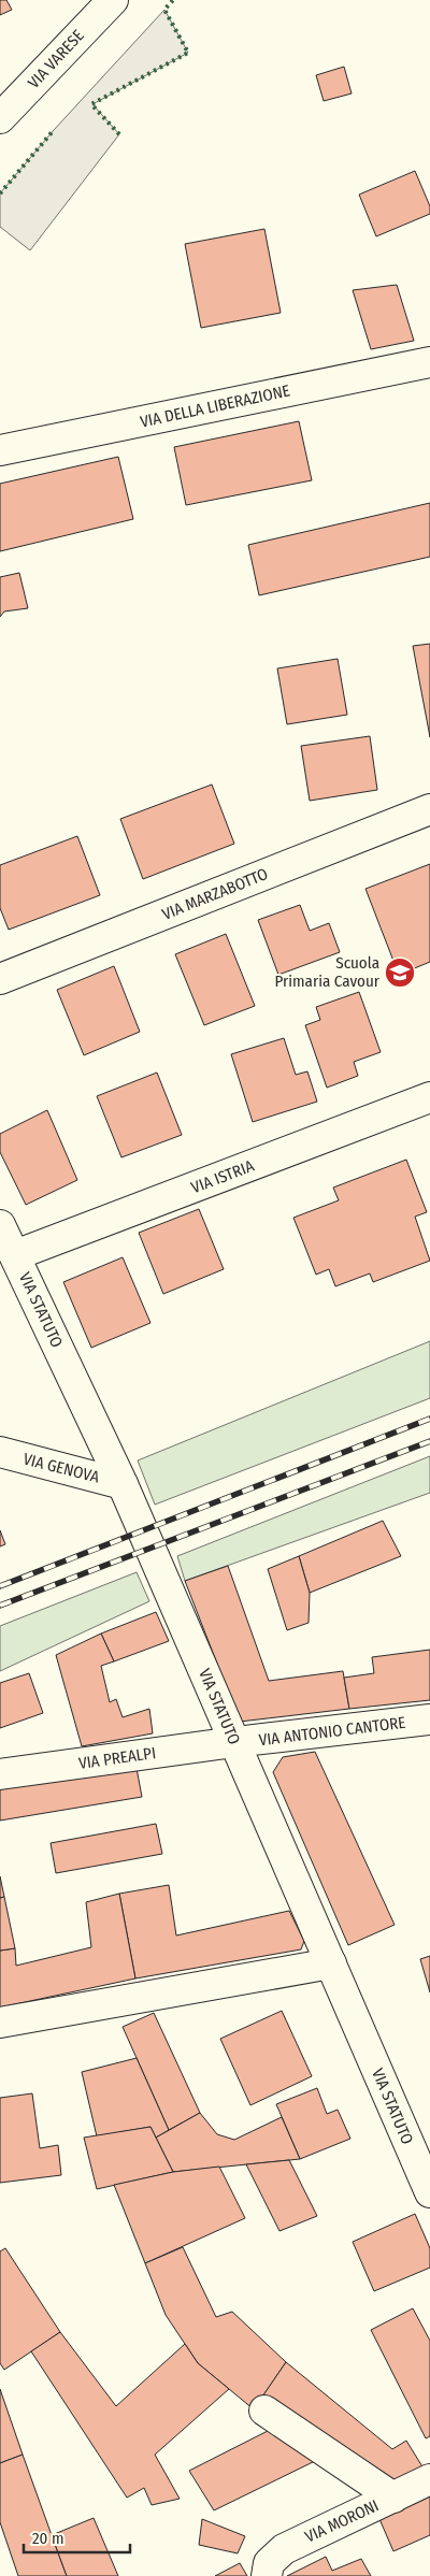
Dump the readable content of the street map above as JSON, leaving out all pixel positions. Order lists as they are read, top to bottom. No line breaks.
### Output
{"streets":{"street":["VIA VARESE","VIA DELLA LIBERAZIONE","VIA MARZABOTTO","VIA ISTRIA","VIA STATUTO","VIA GENOVA","VIA ANTONIO CANTORE","VIA PREALPI","VIA MORONI"]},"crossings":[["VIA ISTRIA","VIA STATUTO"],["VIA STATUTO","VIA GENOVA"],["VIA STATUTO","VIA ANTONIO CANTORE"],["VIA STATUTO","VIA PREALPI"],["VIA ANTONIO CANTORE","VIA PREALPI"]],"places":{"school or university":["Scuola Primaria Cavour"]},"scale_bar":"20 m"}
